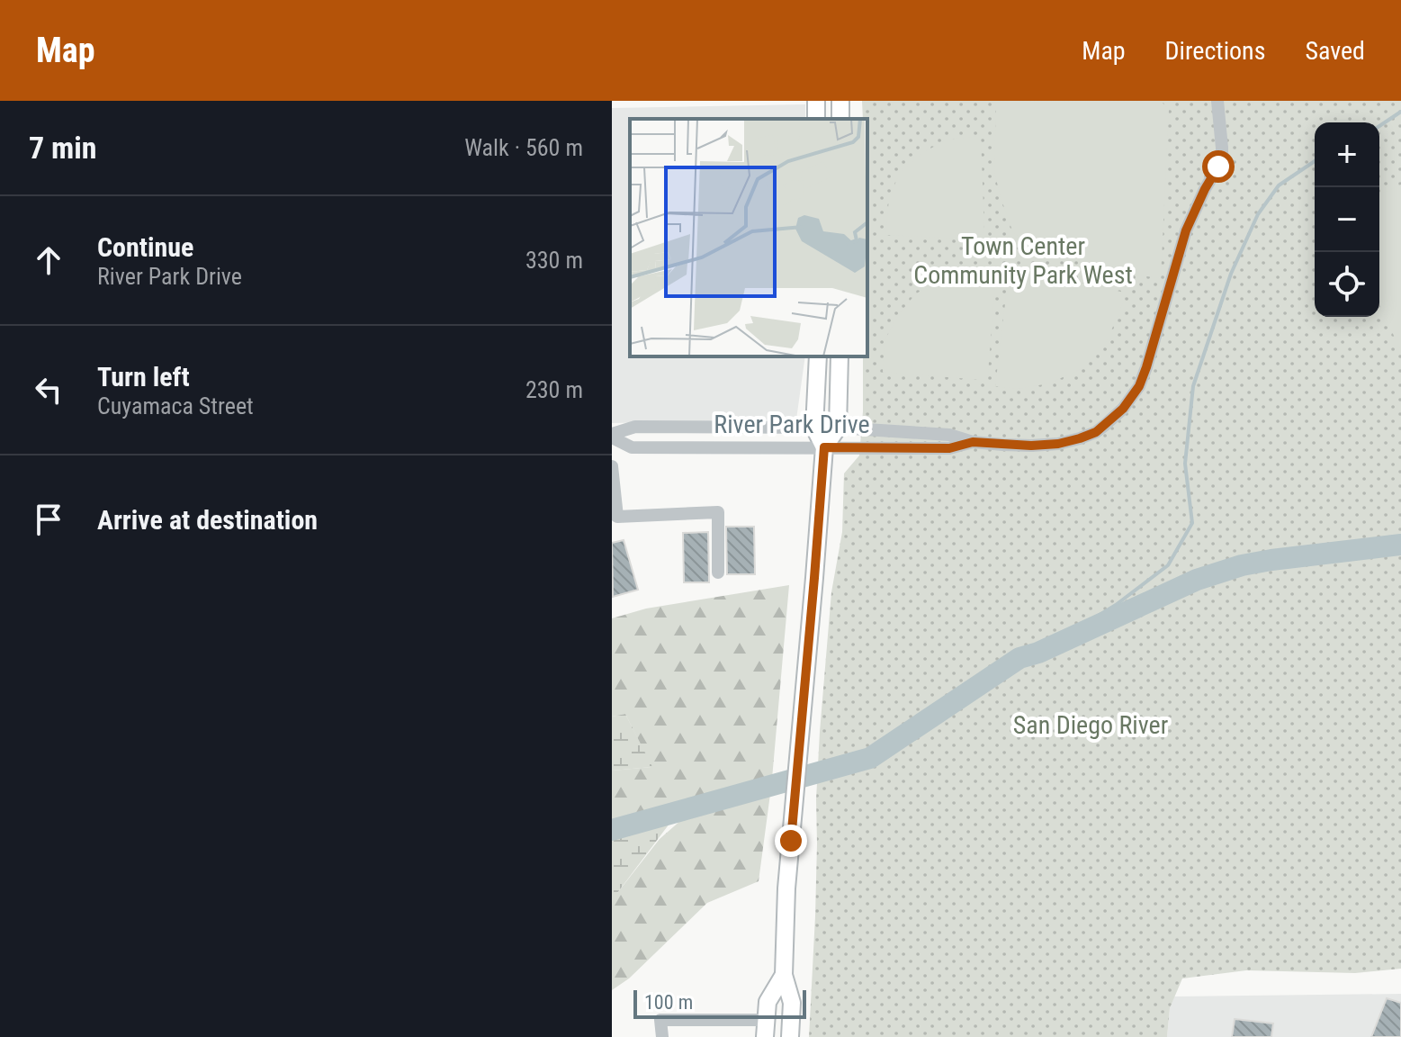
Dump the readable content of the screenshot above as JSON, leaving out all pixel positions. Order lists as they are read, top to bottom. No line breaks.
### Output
{"streets":{"street":["River Park Drive"]},"parks":["Town Center Community Park West","San Diego River"],"scale_bar":"100 m","page":{"header":"Map","nav":["Map","Directions","Saved"],"heading":["7 min","Walk · 560 m"],"map_buttons":["+","−"],"list":[["Continue","River Park Drive","330 m"],["Turn left","Cuyamaca Street","230 m"],"Arrive at destination"],"scale":"100 m"}}
